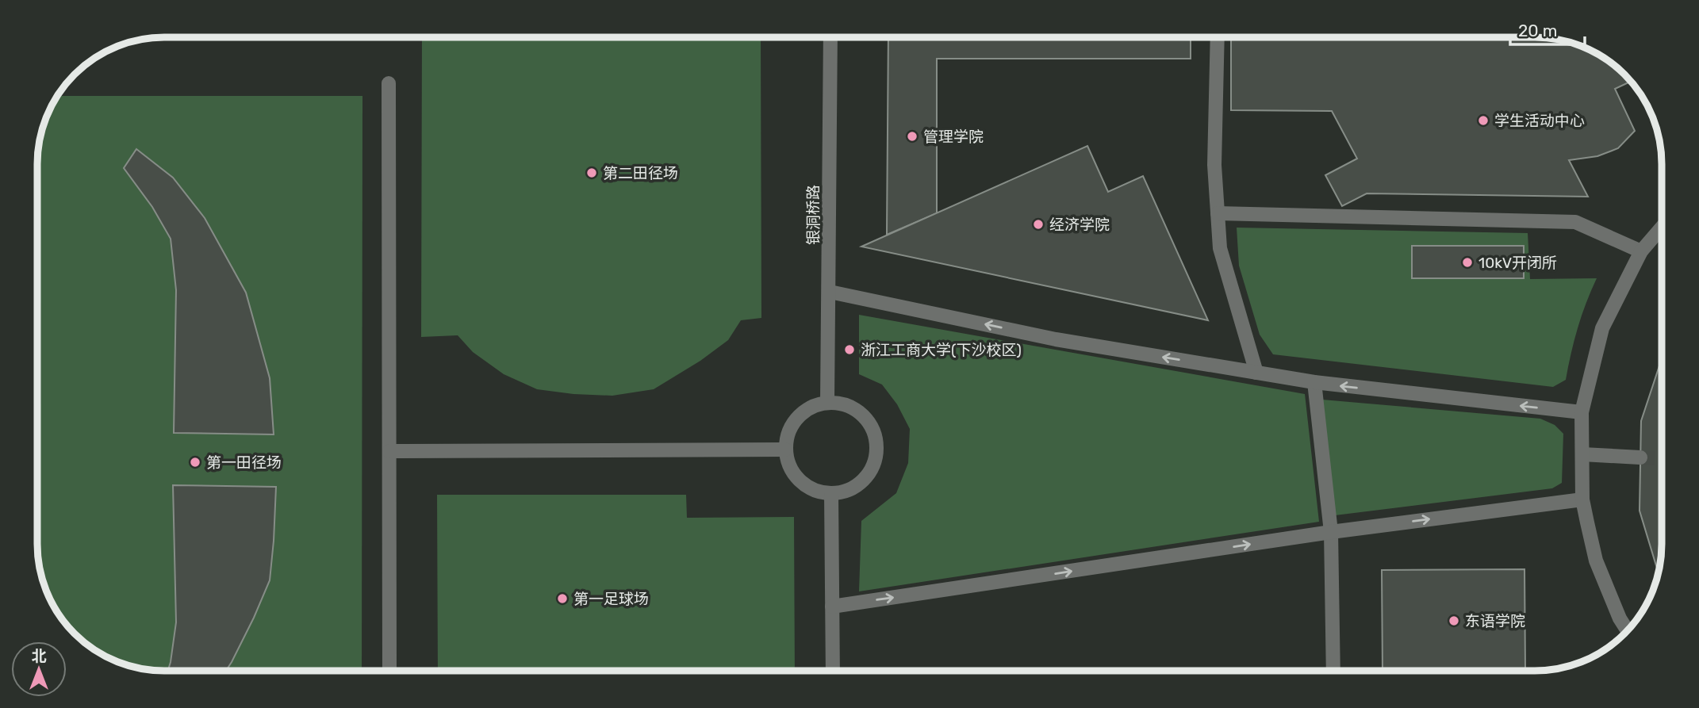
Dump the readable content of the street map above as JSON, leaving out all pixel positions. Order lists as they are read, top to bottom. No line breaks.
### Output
{"streets":{"street":["银洞桥路"]},"places":["学生活动中心","管理学院","第二田径场","经济学院","10kV开闭所","浙江工商大学(下沙校区)","第一田径场","第一足球场","东语学院"],"scale_bar":"20 m","north":"top"}
